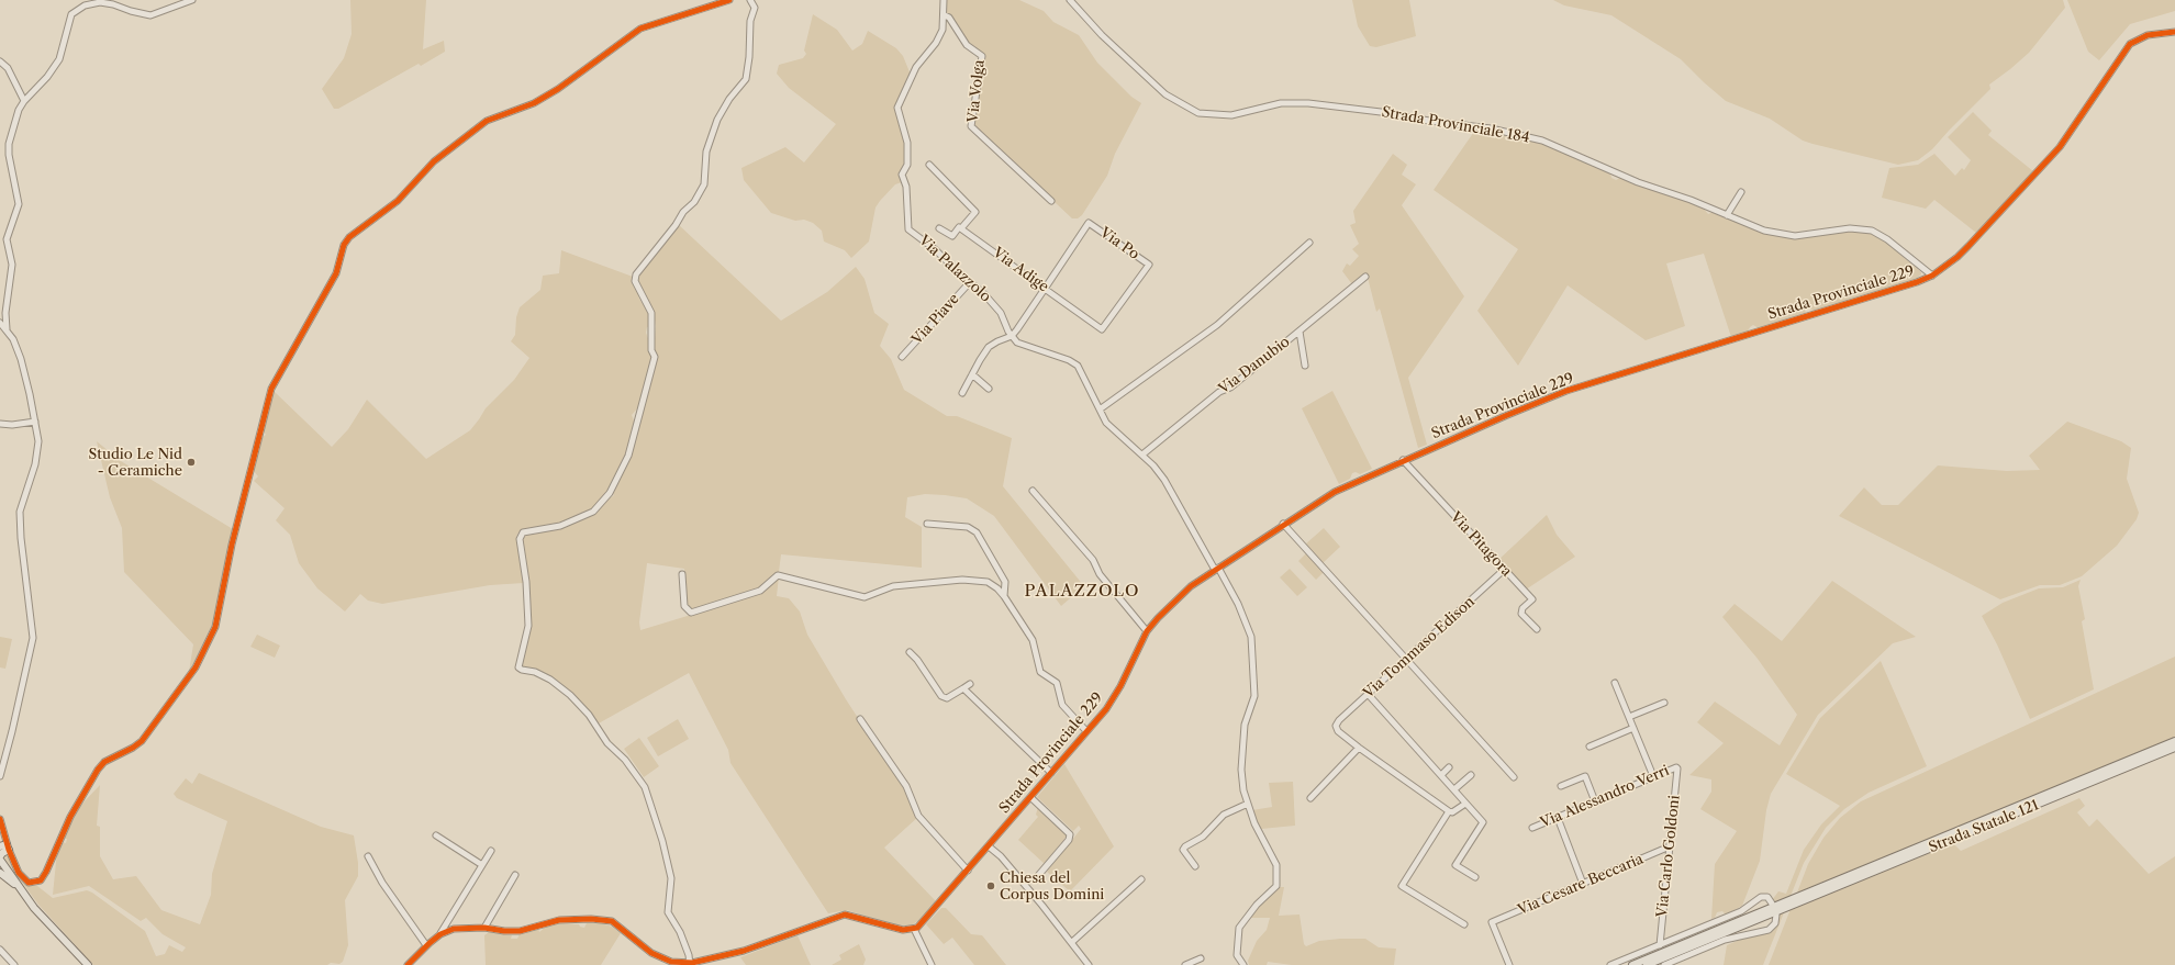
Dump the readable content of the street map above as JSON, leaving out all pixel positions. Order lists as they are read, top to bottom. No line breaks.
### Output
{"streets":{"main road":["Strada Statale 121"],"street":["Via Volga","Strada Provinciale 184","Via Po","Via Palazzolo","Via Adige","Strada Provinciale 229","Via Piave","Via Danubio","Via Pitagora","Via Tommaso Edison","Via Alessandro Verri","Via Carlo Goldoni","Via Cesare Beccaria"]},"crossings":[["Via Volga","Via Palazzolo"],["Strada Provinciale 184","Strada Provinciale 229"],["Via Po","Via Adige"],["Via Palazzolo","Via Piave"],["Strada Provinciale 229","Via Pitagora"],["Via Pitagora","Via Tommaso Edison"],["Via Alessandro Verri","Via Carlo Goldoni"],["Via Carlo Goldoni","Via Cesare Beccaria"]],"districts":["PALAZZOLO"],"places":["Studio Le Nid - Ceramiche","Chiesa del Corpus Domini"]}
